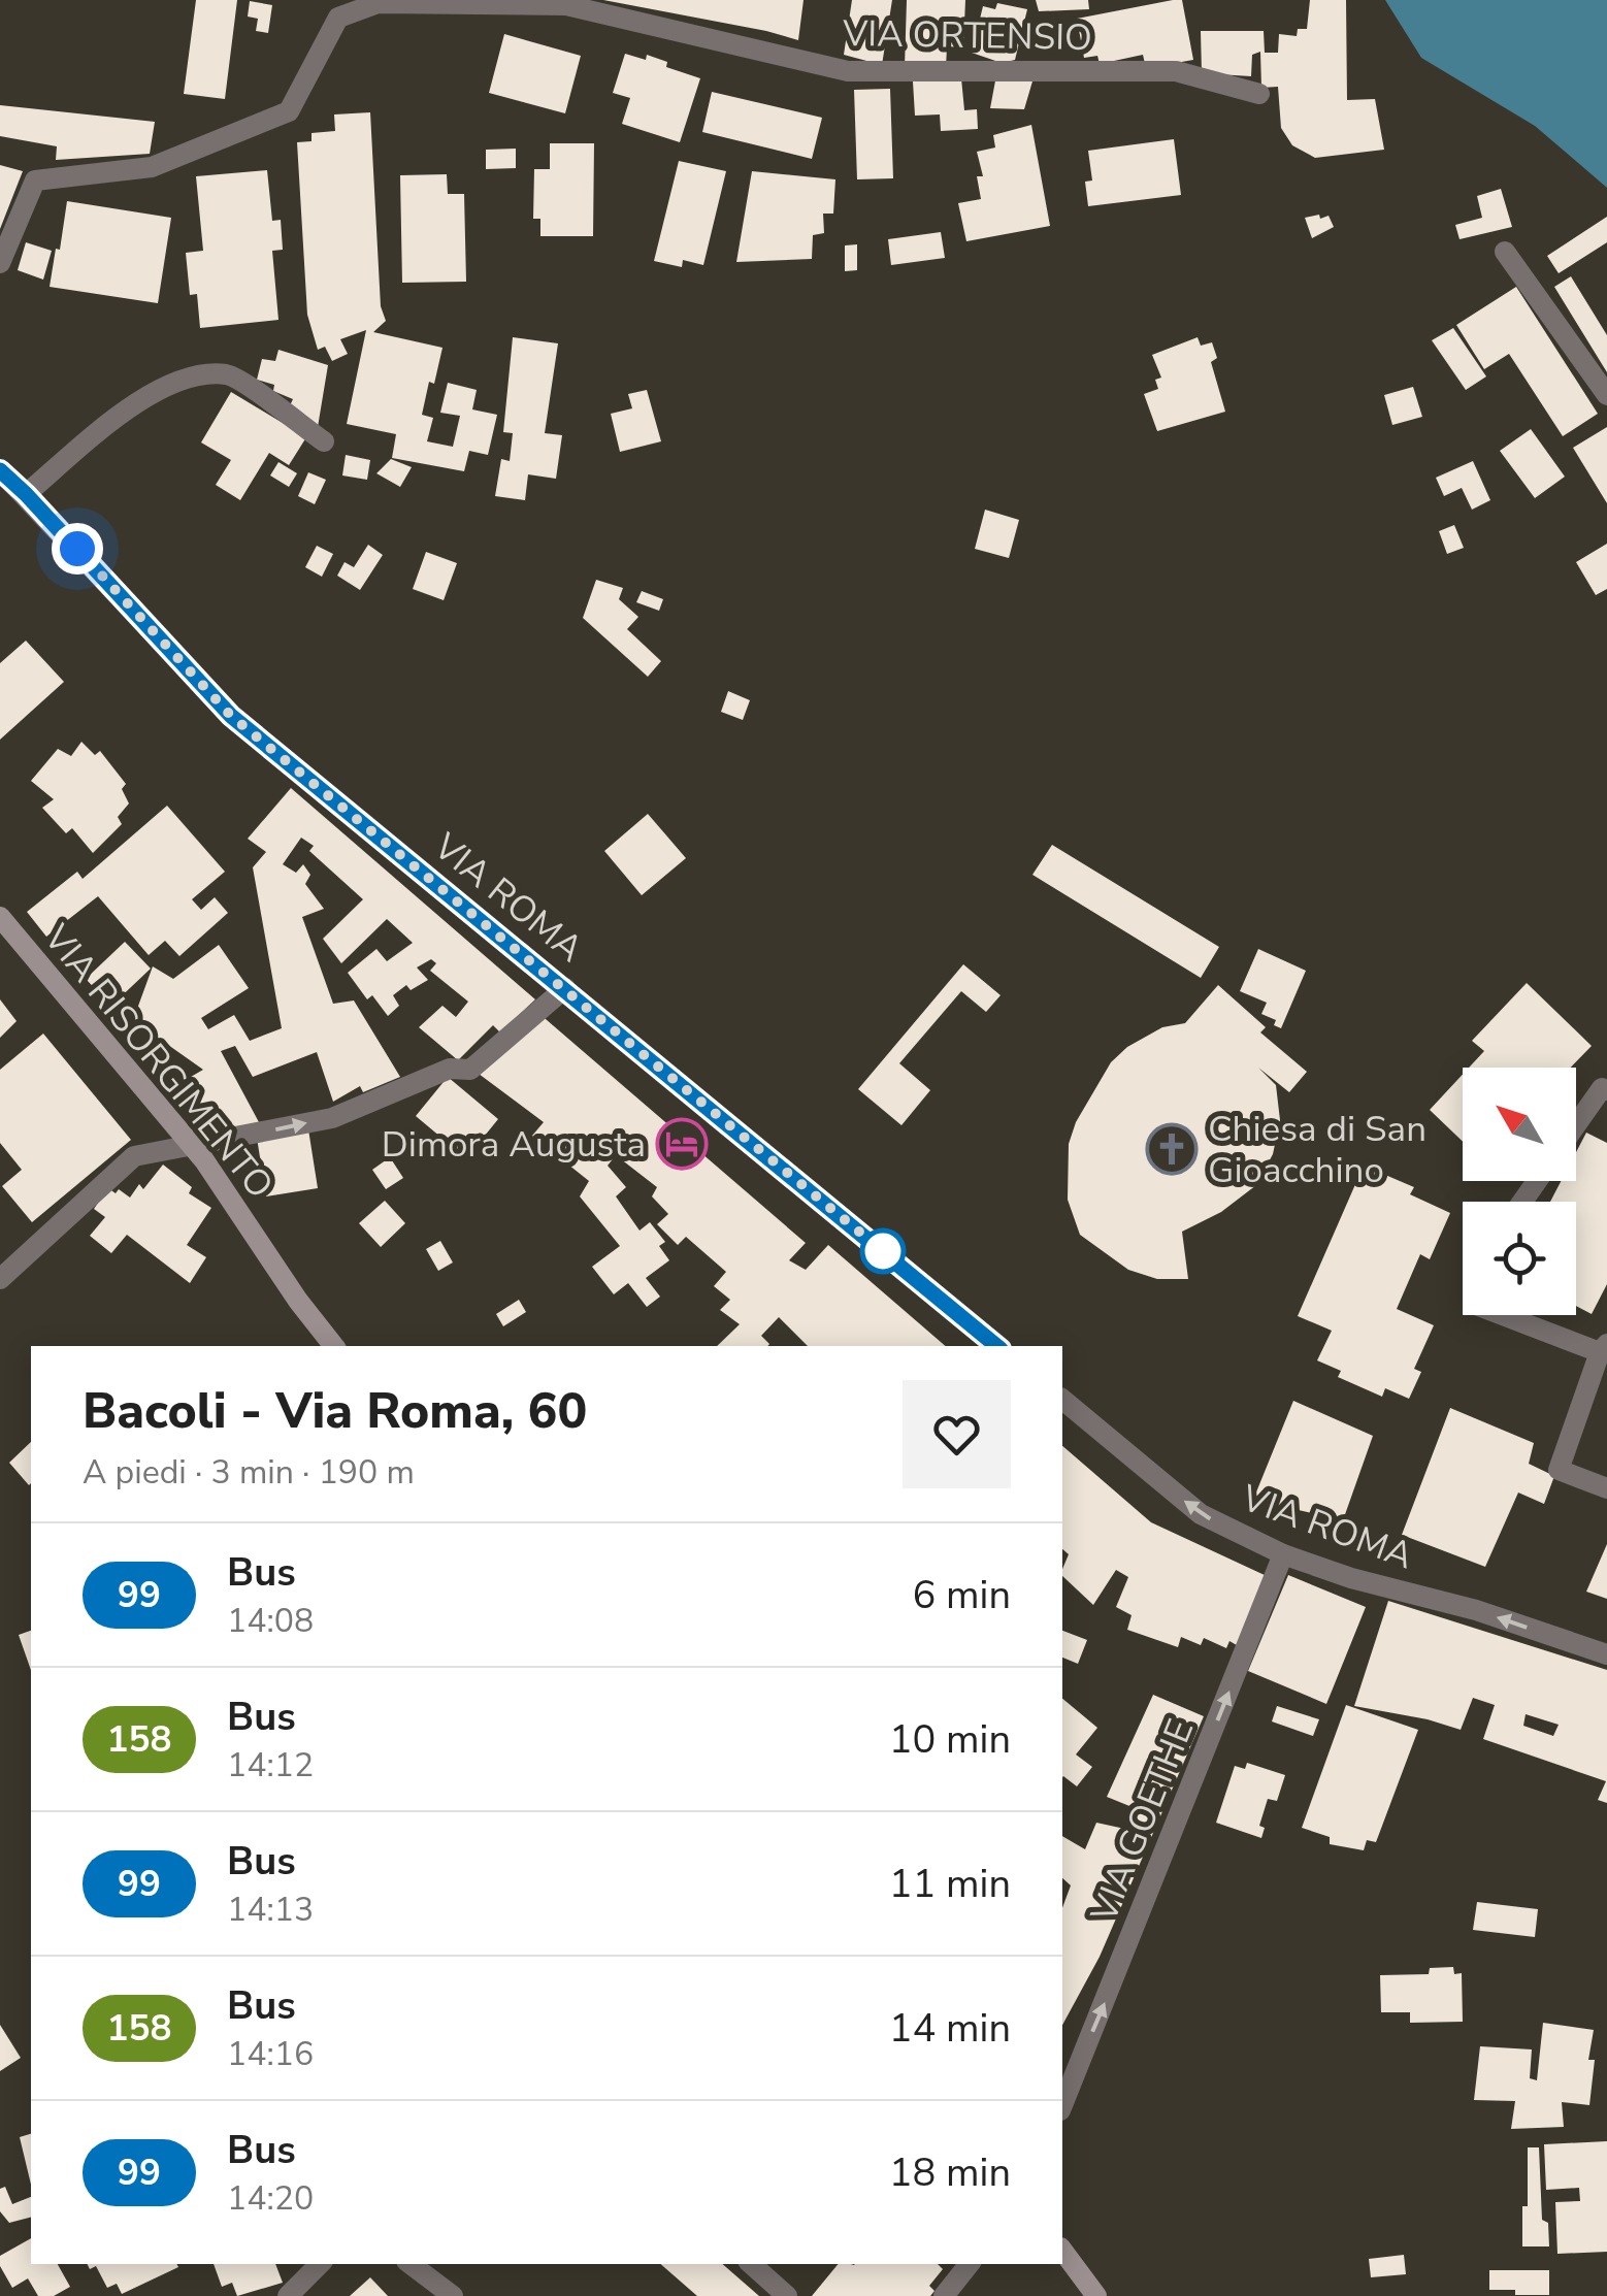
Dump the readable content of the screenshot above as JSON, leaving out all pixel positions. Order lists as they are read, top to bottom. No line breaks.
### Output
{"streets":{"main road":["VIA RISORGIMENTO"],"street":["VIA ORTENSIO","VIA ROMA","VIA GOETHE"]},"crossings":[["VIA ROMA","VIA GOETHE"]],"one_way":["VIA GOETHE"],"places":{"hotel":["Dimora Augusta"],"church":["Chiesa di San Gioacchino"]},"lines":["bus line 99"],"north":"top left","page":{"heading":["Bacoli - Via Roma, 60","A piedi · 3 min · 190 m"],"list":[{"mark":"99","name":"Bus","note":"14:08","value":"6 min"},{"mark":"158","name":"Bus","note":"14:12","value":"10 min"},{"mark":"99","name":"Bus","note":"14:13","value":"11 min"},{"mark":"158","name":"Bus","note":"14:16","value":"14 min"},{"mark":"99","name":"Bus","note":"14:20","value":"18 min"}]}}
